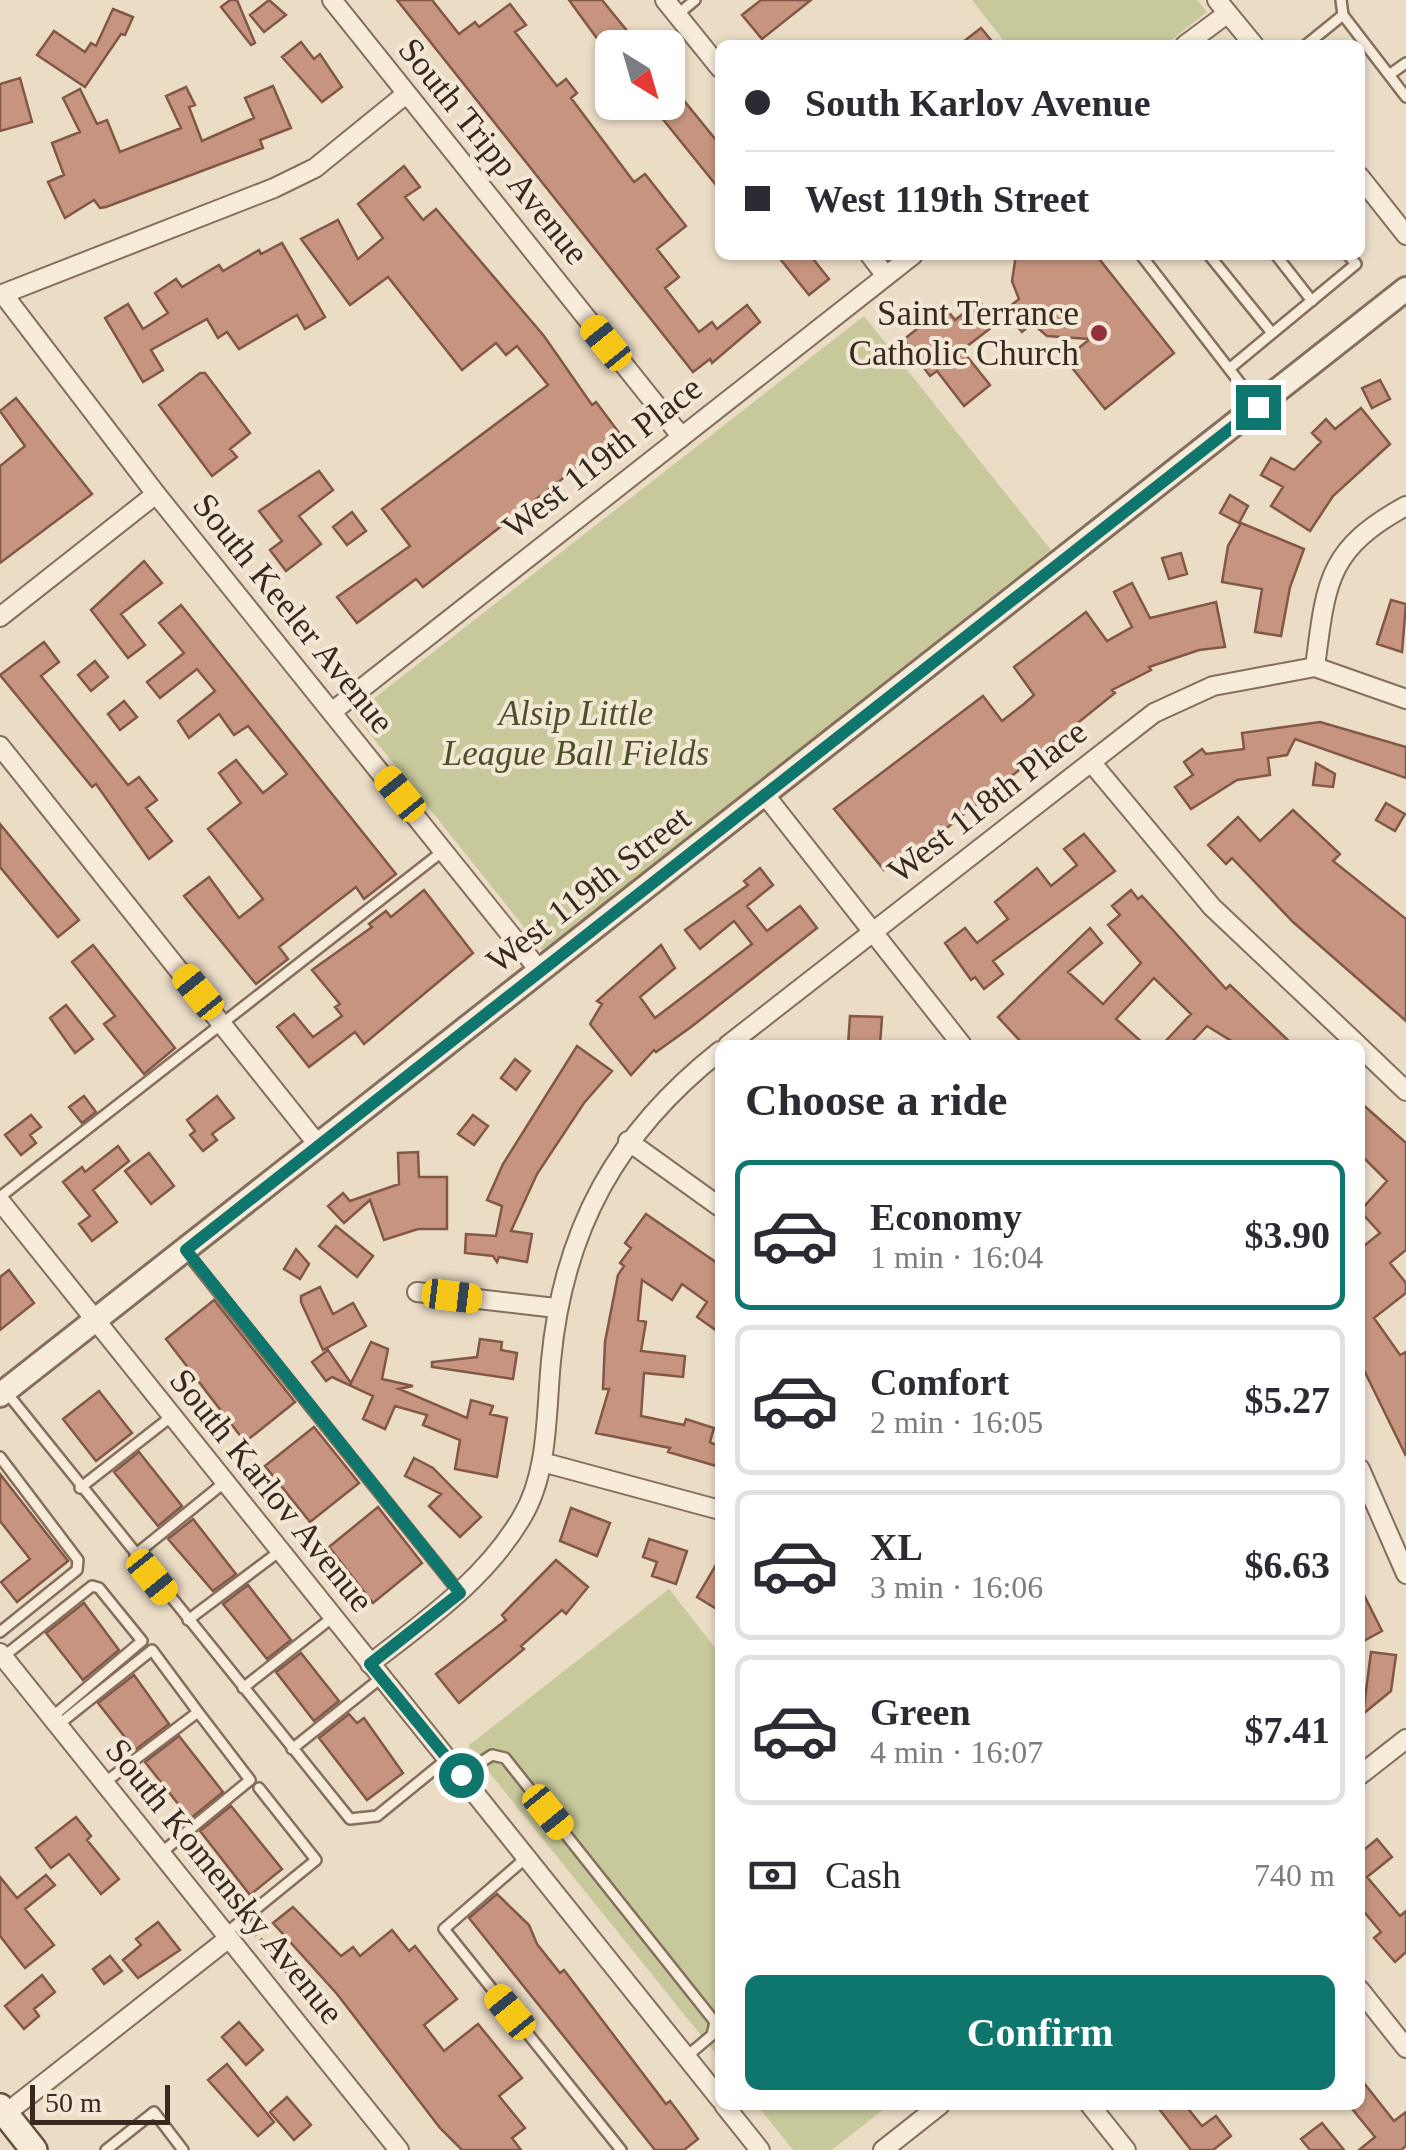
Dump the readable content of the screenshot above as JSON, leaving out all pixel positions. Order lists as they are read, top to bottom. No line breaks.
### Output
{"streets":{"street":["South Tripp Avenue","West 119th Place","South Keeler Avenue","West 118th Place","West 119th Street","South Karlov Avenue","South Komensky Avenue"]},"crossings":[["South Tripp Avenue","West 119th Place"],["West 119th Place","South Keeler Avenue"],["South Keeler Avenue","West 119th Street"],["West 119th Street","South Karlov Avenue"]],"parks":["Alsip Little League Ball Fields"],"places":["Saint Terrance Catholic Church"],"scale_bar":"50 m","north":"bottom right","page":{"banner":["South Karlov Avenue","West 119th Street"],"heading":"Choose a ride","list":[{"name":"Economy","note":"1 min · 16:04","value":"$3.90"},{"name":"Comfort","note":"2 min · 16:05","value":"$5.27"},{"name":"XL","note":"3 min · 16:06","value":"$6.63"},{"name":"Green","note":"4 min · 16:07","value":"$7.41"}],"pay":["Cash","740 m"],"buttons":"Confirm","scale":"50 m"}}
